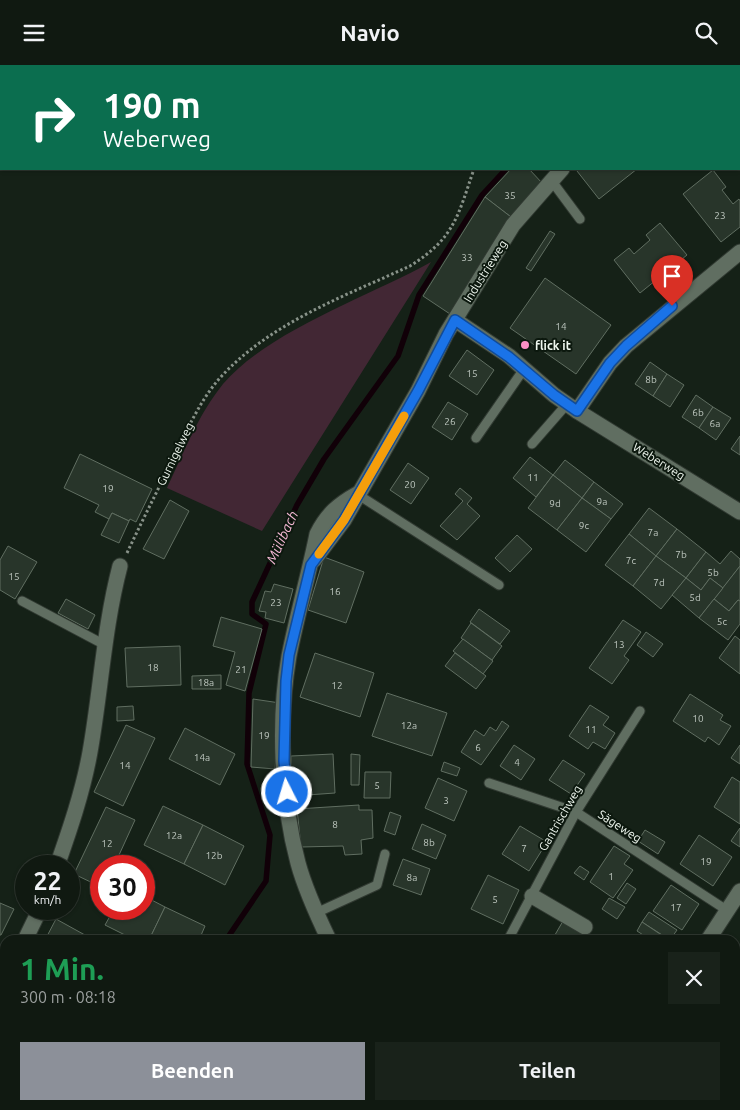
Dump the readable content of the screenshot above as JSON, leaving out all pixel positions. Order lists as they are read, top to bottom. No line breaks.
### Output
{"streets":{"street":["Industrieweg","Weberweg"],"lane":["Gantrischweg","Sägeweg"],"path":["Gurnigelweg"]},"crossings":[["Industrieweg","Weberweg"],["Gantrischweg","Sägeweg"]],"water":["Mülibach"],"places":["flick it"],"house_numbers":["35","23","33","14","15","8b","6b","26","6a","11","20","19","9a","9d","9c","7a","7b","7c","5b","15","7d","16","5d","23","5c","13","18","21","18a","12","10","12a","11","19","6","14a","4","14","5","3","8","12a","8b","12","7","12b","19","1","8a","5","17"],"page":{"header":"Navio","turn":["190 m","Weberweg"],"speed":"22 km/h","limit":"30","heading":["1 Min.","300 m · 08:18"],"buttons":["Beenden","Teilen"]}}
